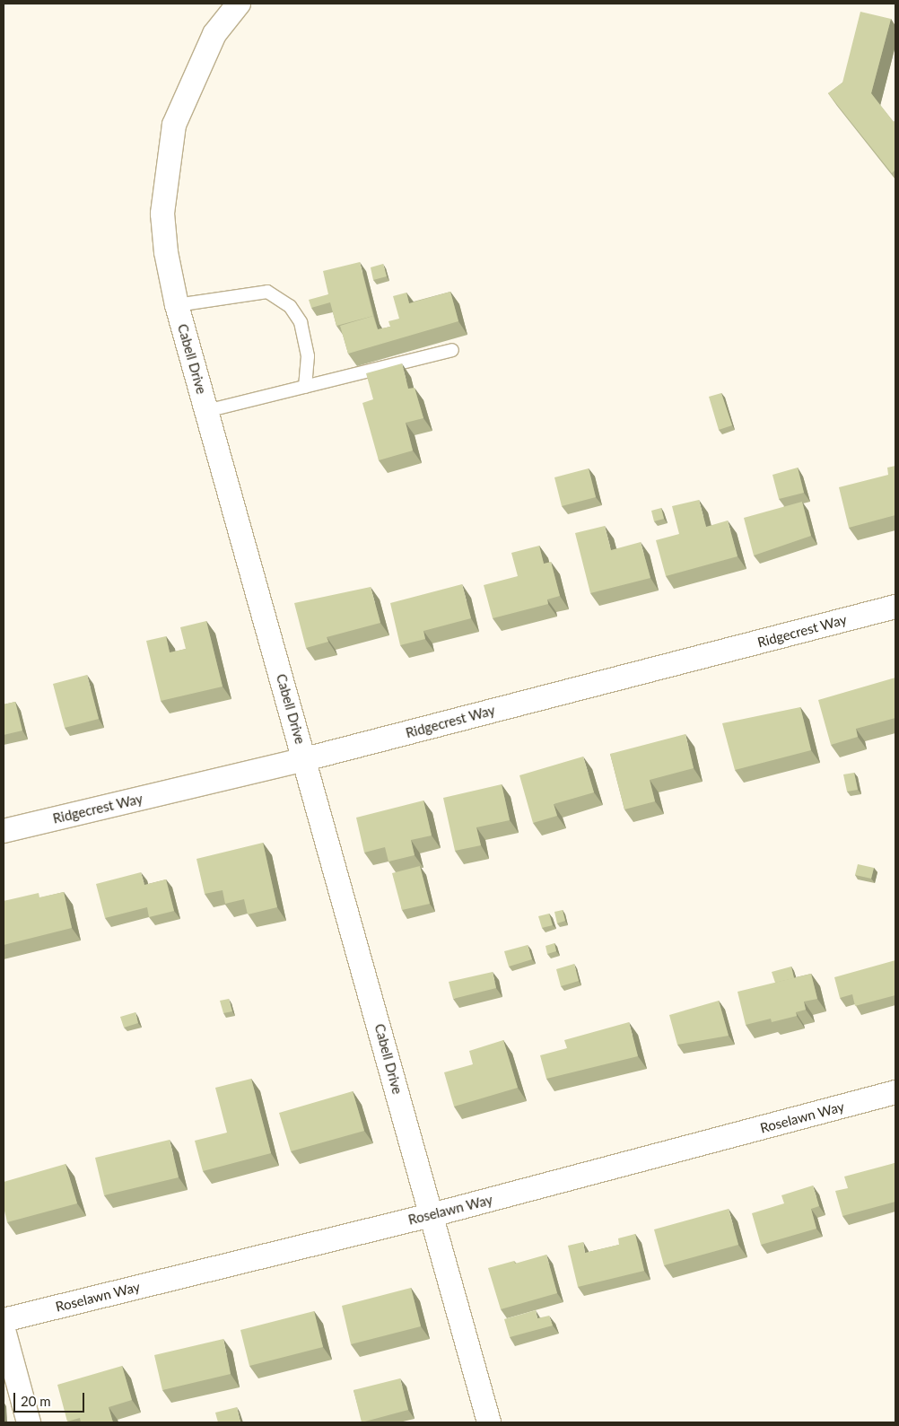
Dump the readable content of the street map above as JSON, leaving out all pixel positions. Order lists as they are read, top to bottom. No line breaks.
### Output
{"streets":{"street":["Cabell Drive","Ridgecrest Way","Roselawn Way"]},"crossings":[["Cabell Drive","Ridgecrest Way"],["Cabell Drive","Roselawn Way"]],"scale_bar":"20 m"}
